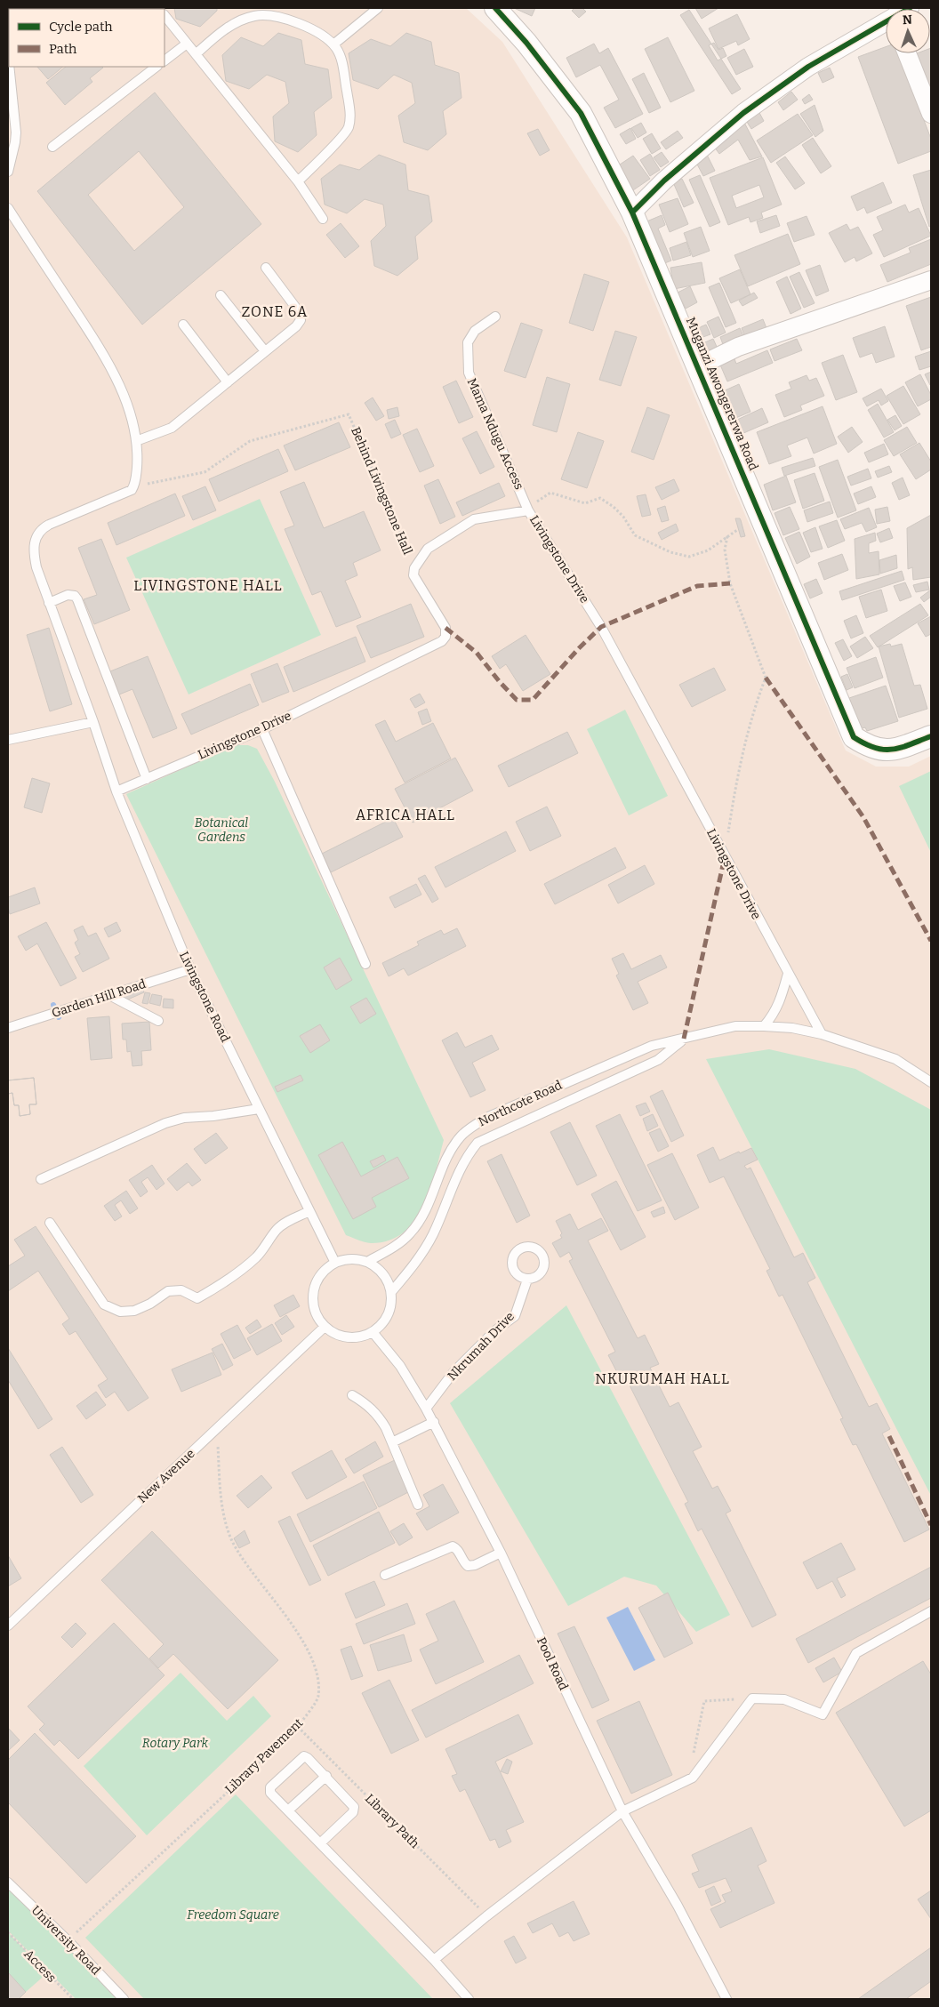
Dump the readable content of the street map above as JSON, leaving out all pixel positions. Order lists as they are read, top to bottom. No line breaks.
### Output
{"streets":{"street":["Muganzi Awongererwa Road"],"lane":["Mama Ndugu Access","Livingstone Drive","Livingstone Road","Garden Hill Road","Northcote Road","Nkrumah Drive","New Avenue","Pool Road","University Road"],"path":["Behind Livingstone Hall","Library Pavement","Library Path","Access"]},"crossings":[["Mama Ndugu Access","Livingstone Drive"],["Behind Livingstone Hall","Livingstone Drive"],["Behind Livingstone Hall","Livingstone Road"],["Livingstone Drive","Livingstone Road"],["Livingstone Drive","Northcote Road"],["Livingstone Road","Garden Hill Road"],["Livingstone Road","Northcote Road"],["Livingstone Road","New Avenue"],["Livingstone Road","Pool Road"],["Northcote Road","New Avenue"],["Northcote Road","Pool Road"],["Nkrumah Drive","Pool Road"],["New Avenue","Pool Road"],["New Avenue","Library Pavement"],["Library Pavement","Library Path"],["Library Pavement","University Road"]],"districts":["ZONE 6A","LIVINGSTONE HALL","AFRICA HALL","NKURUMAH HALL"],"parks":["Botanical Gardens","Rotary Park","Freedom Square"],"legend":["Cycle path","Path"],"north":"top"}
